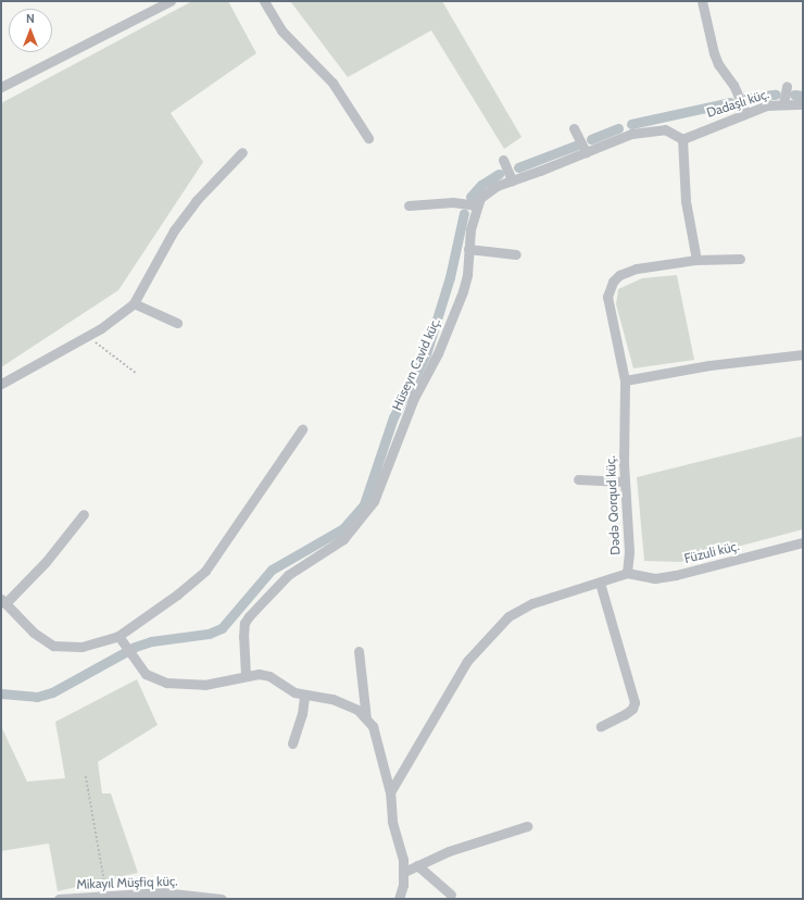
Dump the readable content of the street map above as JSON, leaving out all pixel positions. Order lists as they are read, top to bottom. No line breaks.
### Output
{"streets":{"street":["Dadaşlı küç.","Hüseyn Cavid küç.","Dədə Qorqud küç.","Füzuli küç.","Mikayıl Müşfiq küç."]},"crossings":[["Dadaşlı küç.","Hüseyn Cavid küç."],["Dədə Qorqud küç.","Füzuli küç."]],"north":"top"}
